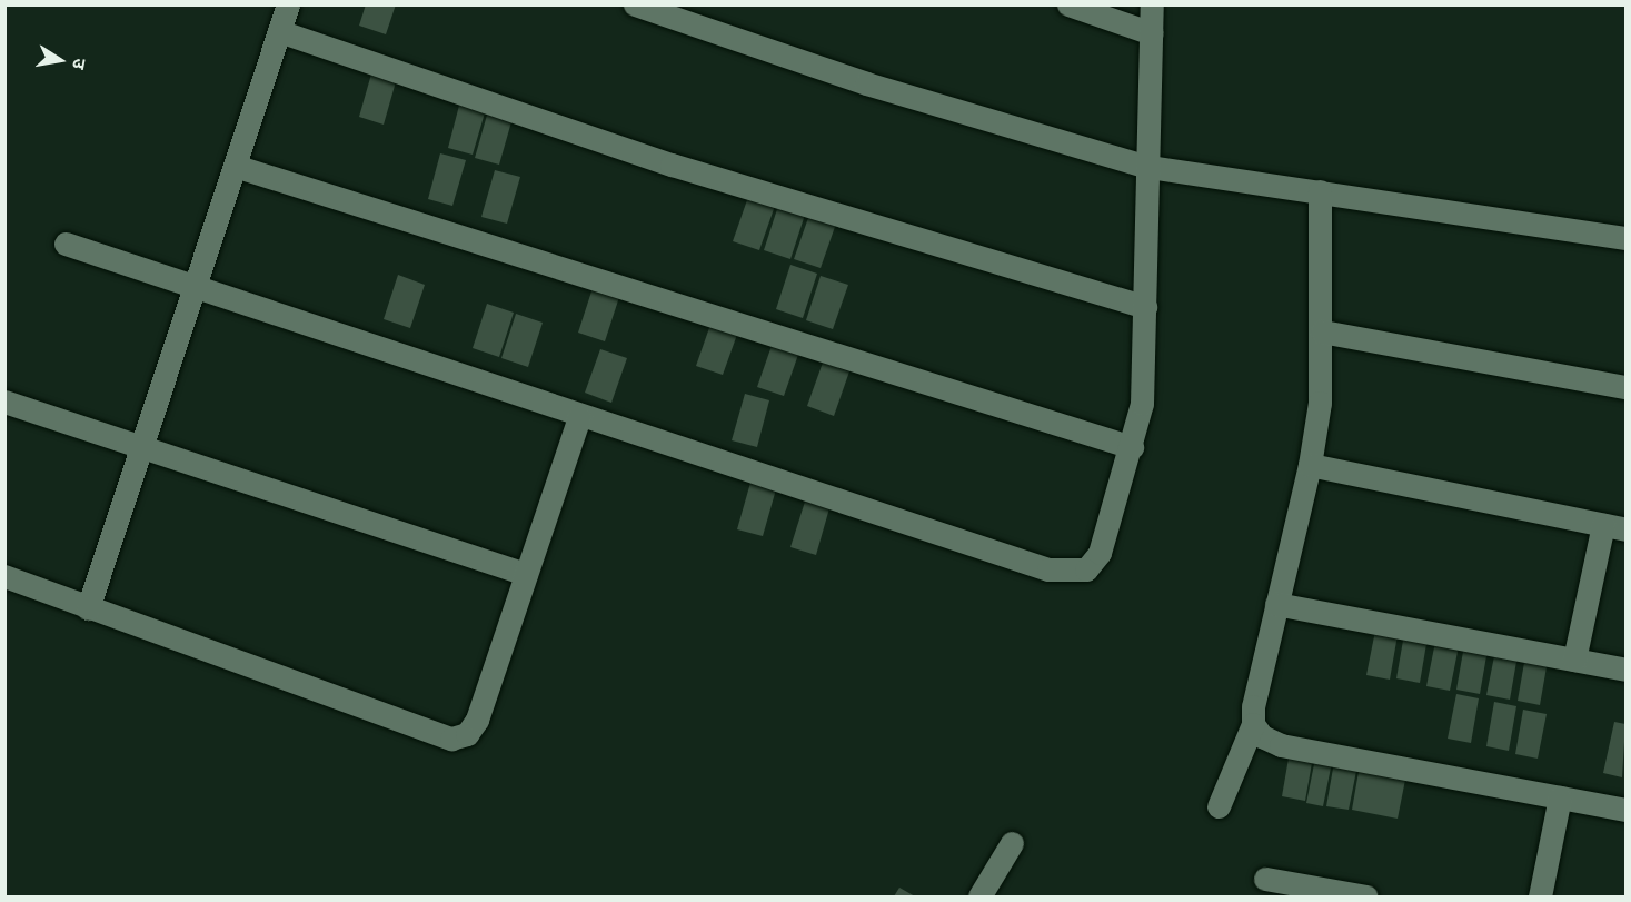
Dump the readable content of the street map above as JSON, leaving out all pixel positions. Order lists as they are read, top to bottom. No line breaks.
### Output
{"north":"right"}
